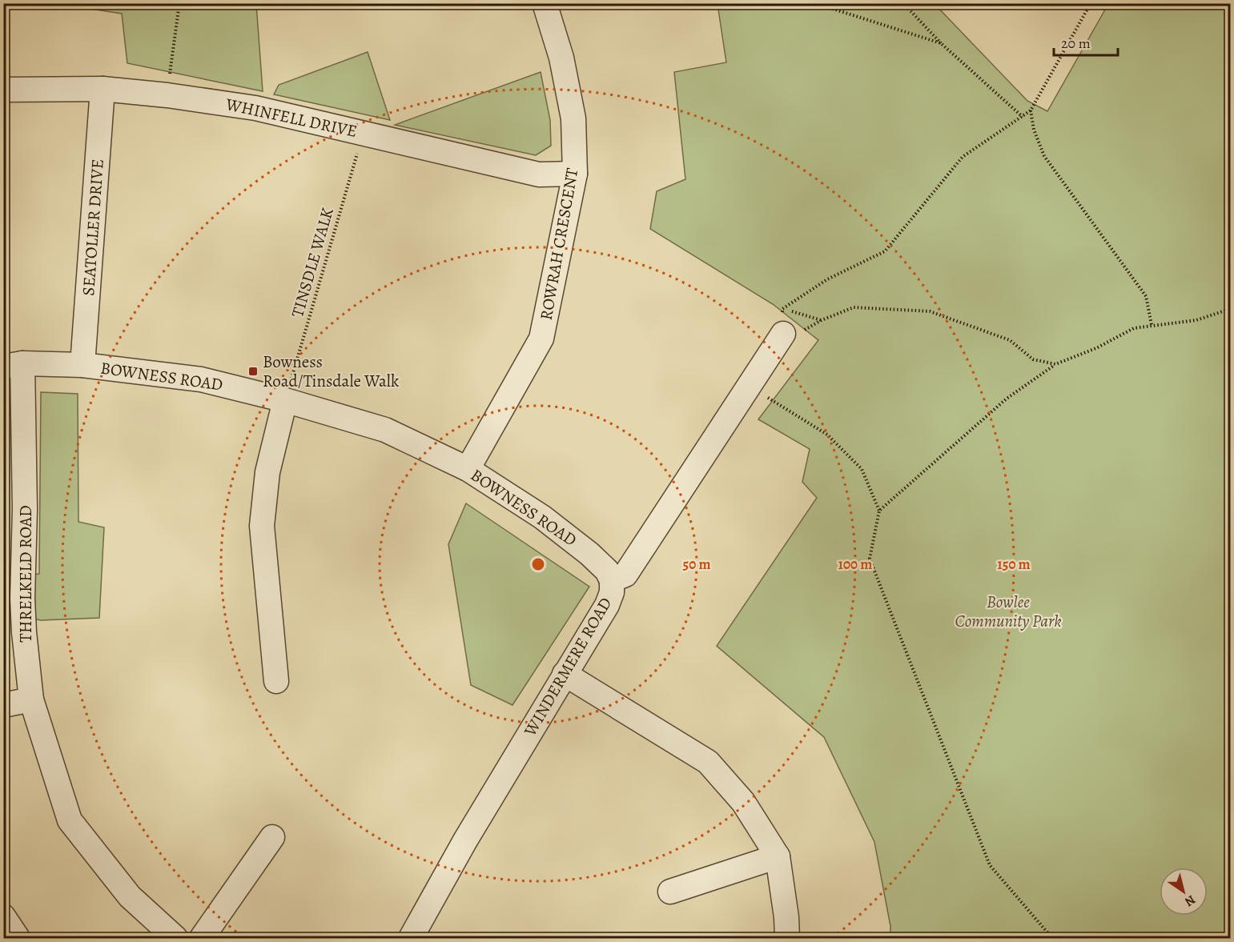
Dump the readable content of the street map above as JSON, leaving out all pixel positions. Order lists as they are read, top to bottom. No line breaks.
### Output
{"streets":{"street":["WHINFELL DRIVE","SEATOLLER DRIVE","ROWRAH CRESCENT","BOWNESS ROAD","THRELKELD ROAD","WINDERMERE ROAD"],"path":["TINSDLE WALK"]},"crossings":[["WHINFELL DRIVE","SEATOLLER DRIVE"],["WHINFELL DRIVE","ROWRAH CRESCENT"],["WHINFELL DRIVE","TINSDLE WALK"],["SEATOLLER DRIVE","BOWNESS ROAD"],["ROWRAH CRESCENT","BOWNESS ROAD"],["TINSDLE WALK","BOWNESS ROAD"],["BOWNESS ROAD","THRELKELD ROAD"],["BOWNESS ROAD","WINDERMERE ROAD"]],"parks":["Bowlee Community Park"],"places":{"transit":["Bowness Road/Tinsdale Walk"]},"scale_bar":"20 m","north":"bottom right","rings":["50 m","100 m","150 m"]}
